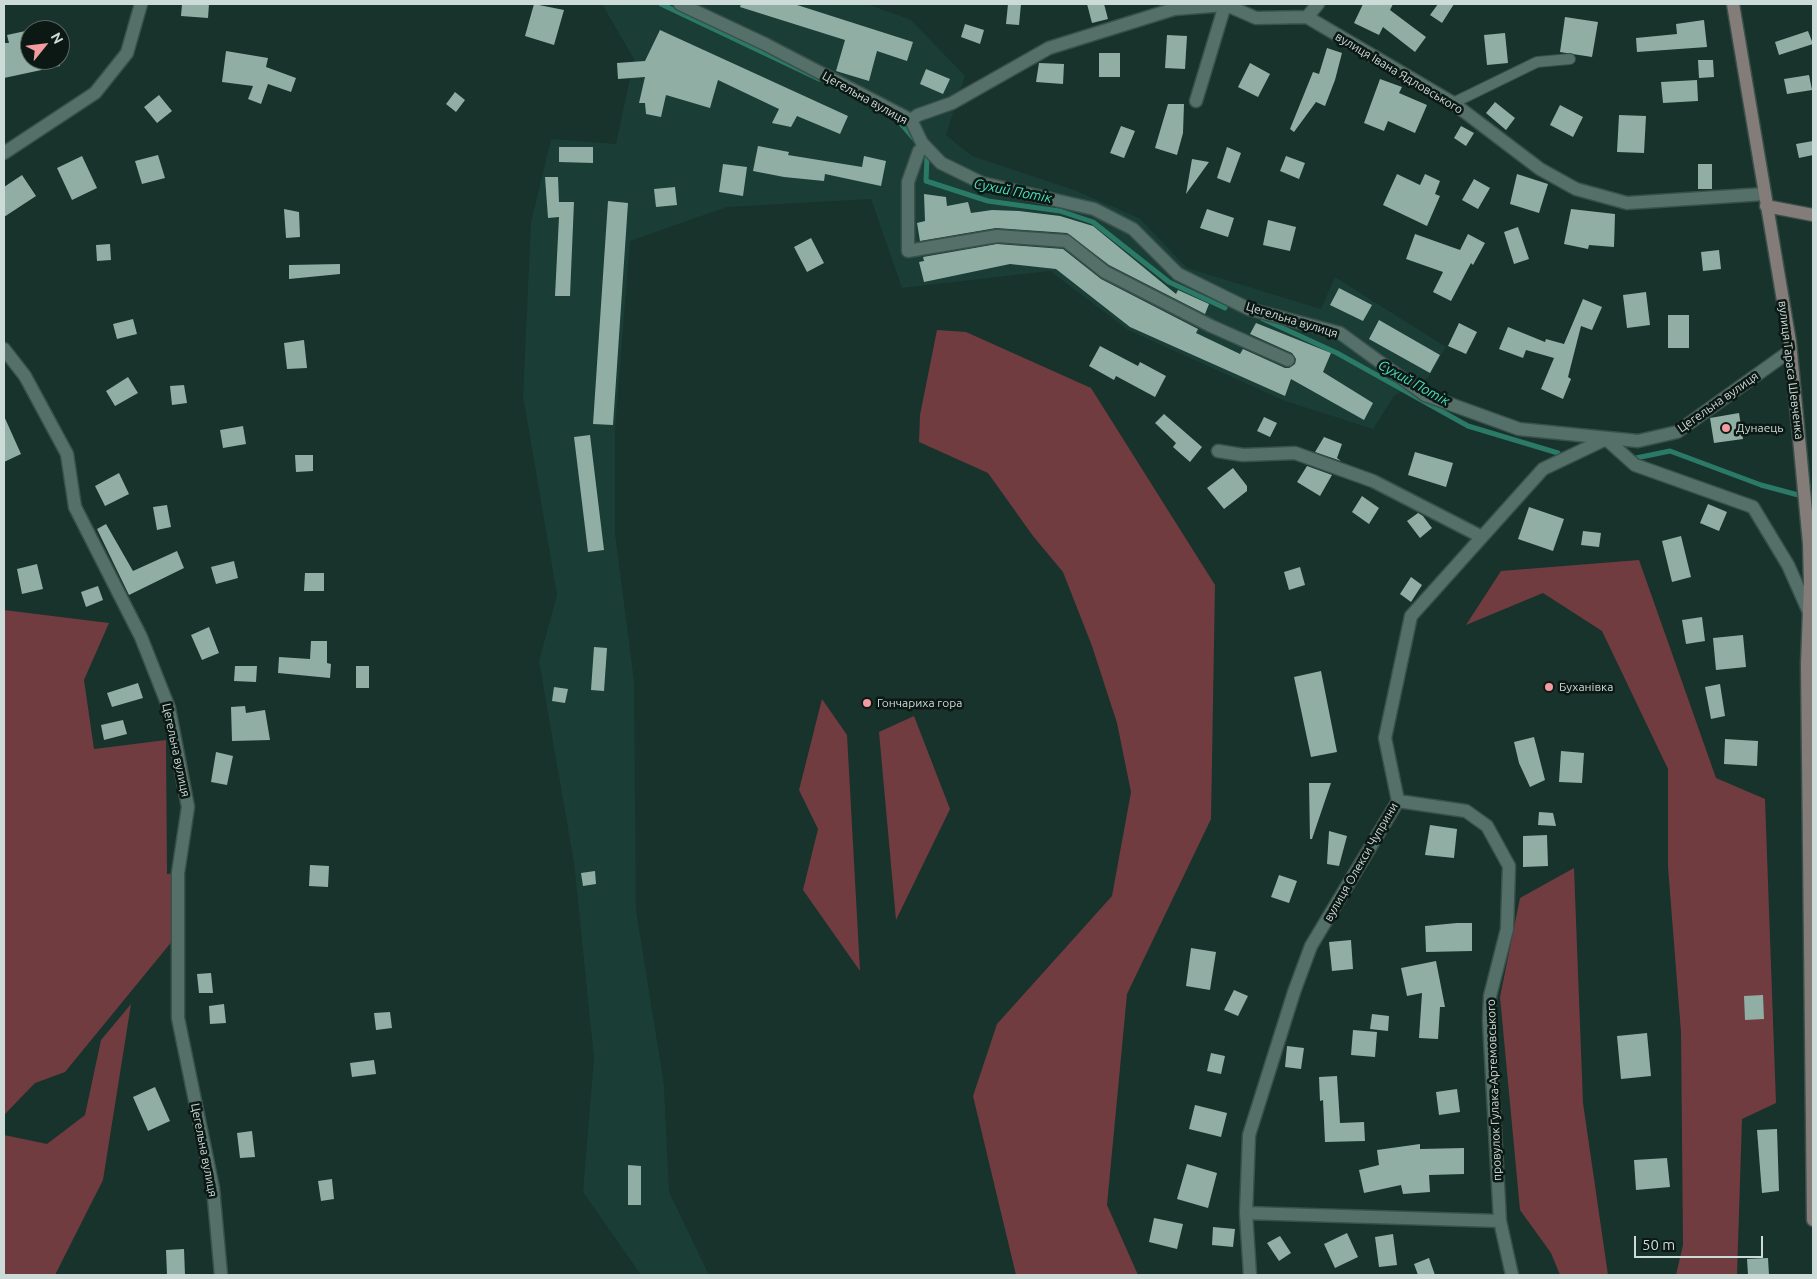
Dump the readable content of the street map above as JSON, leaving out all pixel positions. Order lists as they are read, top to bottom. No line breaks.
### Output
{"streets":{"street":["вулиця Івана Ядловського","Цегельна вулиця","вулиця Тараса Шевченка","вулиця Олекси Чуприни","провулок Гулака-Артемовського"]},"crossings":[["вулиця Івана Ядловського","вулиця Тараса Шевченка"],["Цегельна вулиця","вулиця Тараса Шевченка"],["Цегельна вулиця","вулиця Олекси Чуприни"],["вулиця Олекси Чуприни","провулок Гулака-Артемовського"]],"water":["Сухий Потік"],"places":["Дунаець","Буханівка","Гончариха гора"],"scale_bar":"50 m","north":"top right"}
